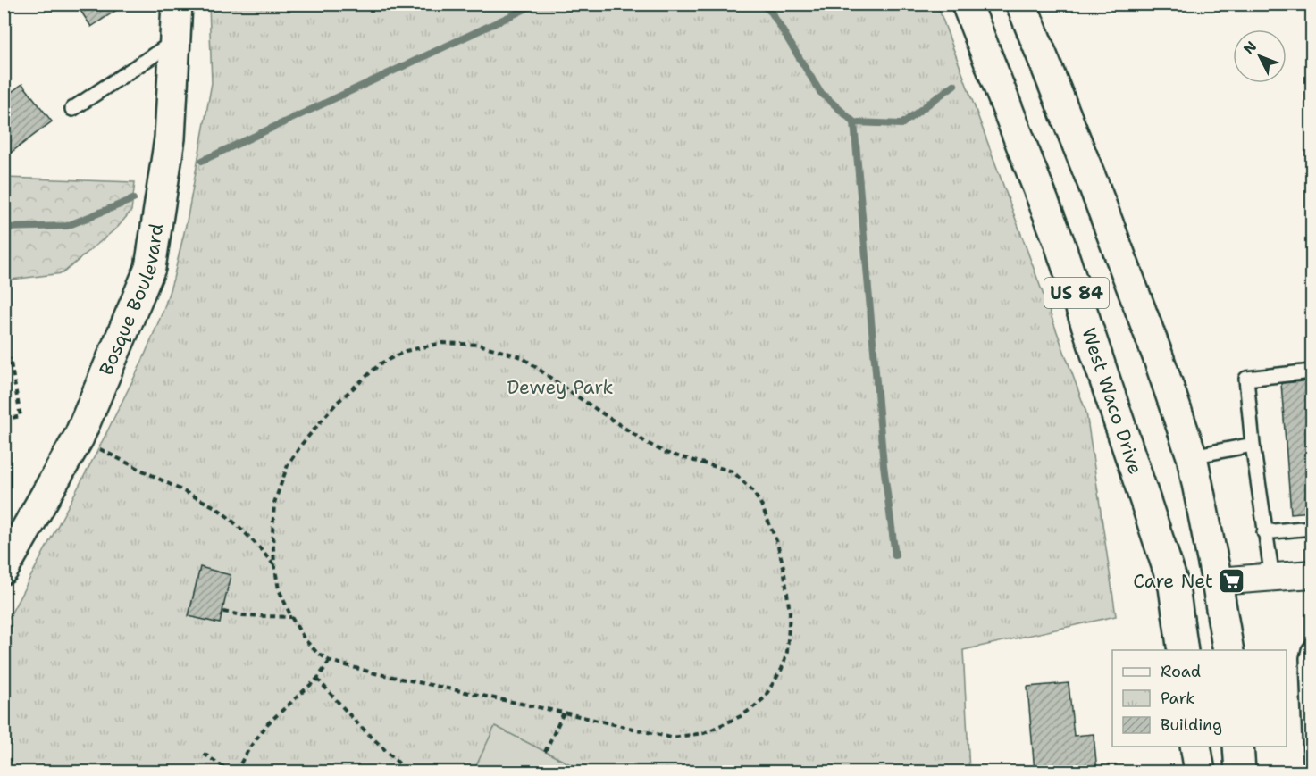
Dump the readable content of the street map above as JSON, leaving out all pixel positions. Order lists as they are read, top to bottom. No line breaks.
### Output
{"streets":{"main road":["US 84","Bosque Boulevard","West Waco Drive"]},"parks":["Dewey Park"],"places":{"supermarket":["Care Net"]},"legend":["Road","Park","Building"],"north":"top left"}
